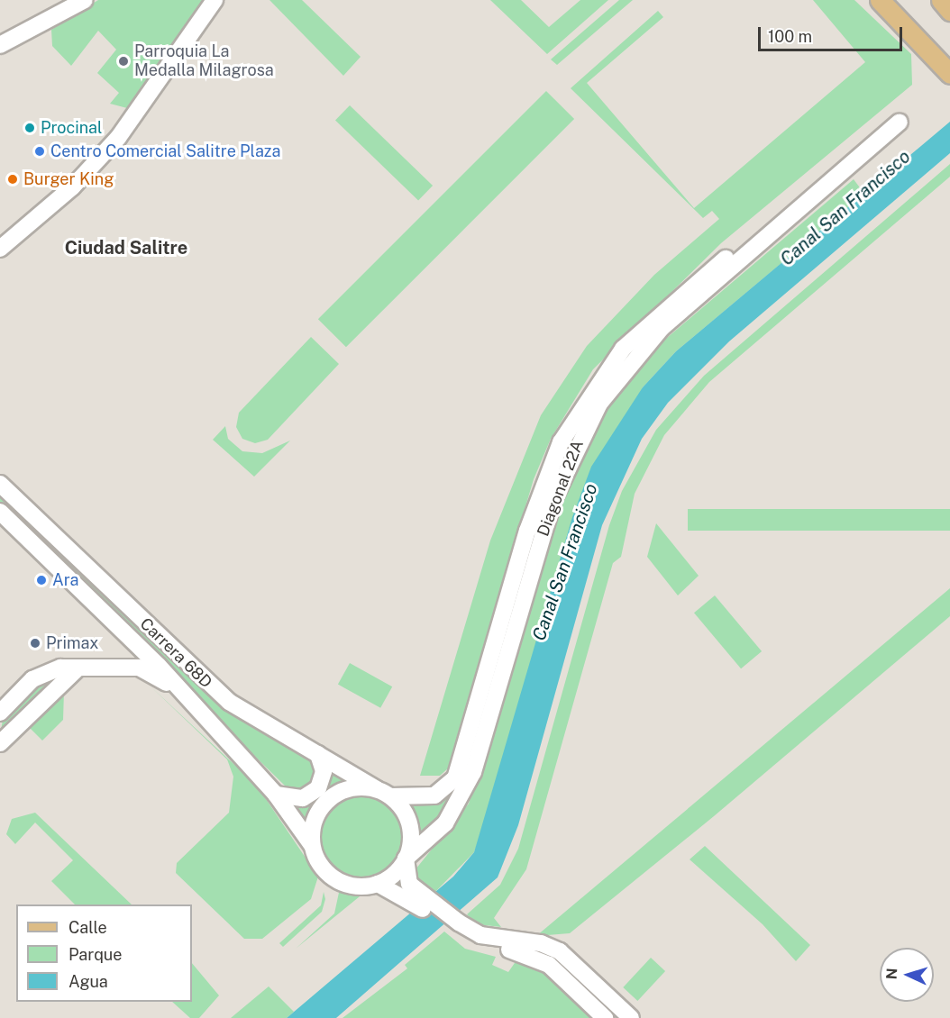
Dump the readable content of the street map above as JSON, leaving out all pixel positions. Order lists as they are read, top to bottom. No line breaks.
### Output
{"streets":{"main road":["Diagonal 22A","Carrera 68D"]},"crossings":[["Diagonal 22A","Carrera 68D"]],"districts":["Ciudad Salitre"],"water":["Canal San Francisco"],"places":["Parroquia La Medalla Milagrosa","Procinal","Centro Comercial Salitre Plaza","Burger King","Ara","Primax"],"legend":["Calle","Parque","Agua"],"scale_bar":"100 m","north":"left"}
